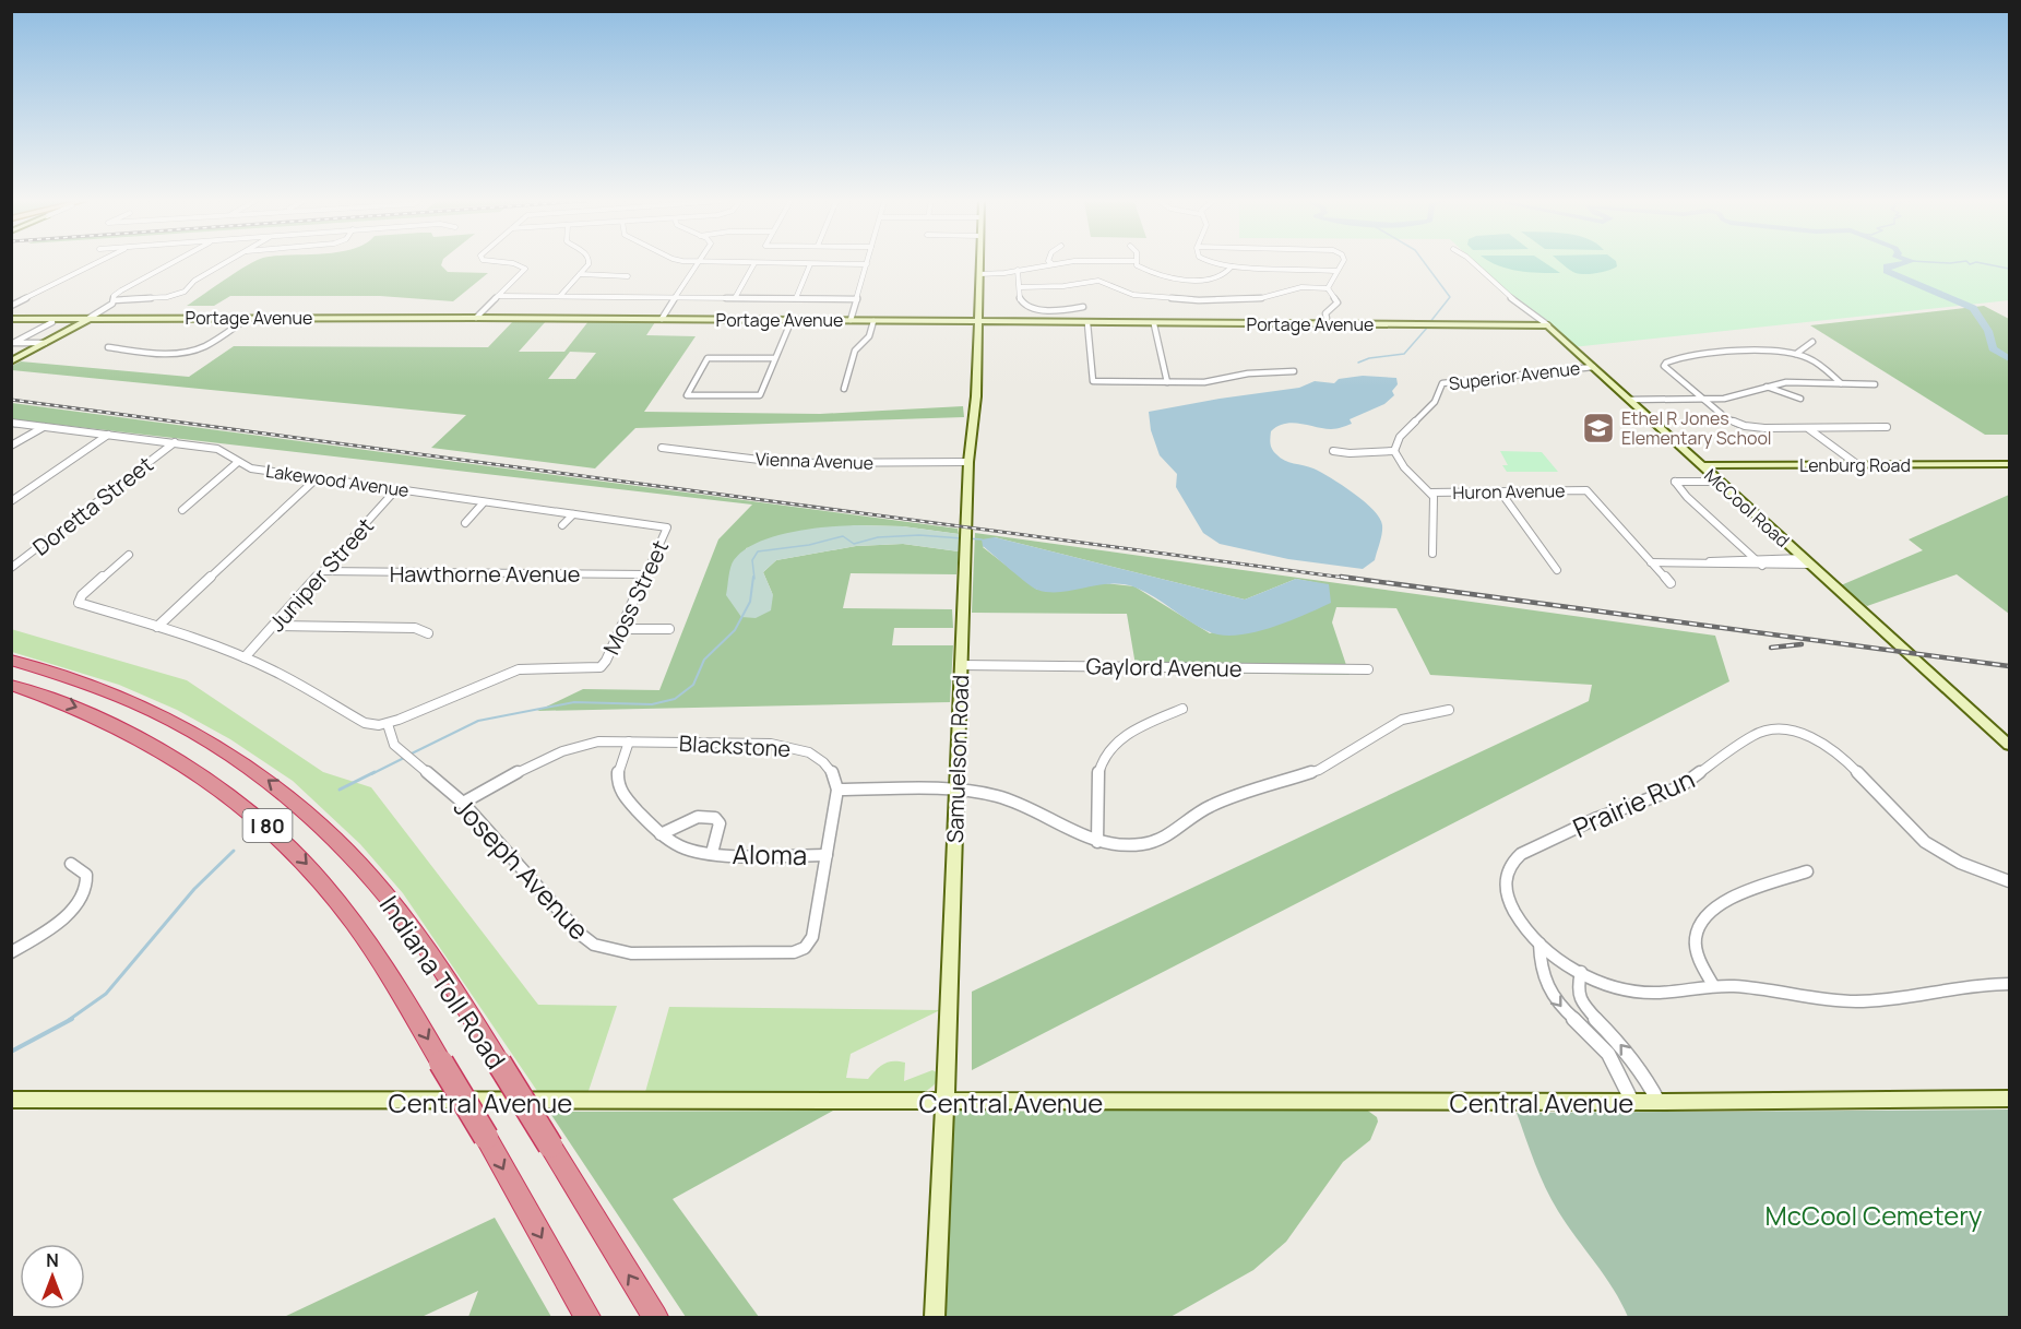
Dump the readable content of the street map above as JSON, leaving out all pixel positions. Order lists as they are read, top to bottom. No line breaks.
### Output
{"streets":{"highway":["I 80","Indiana Toll Road"],"street":["Portage Avenue","Superior Avenue","Vienna Avenue","Lenburg Road","Lakewood Avenue","Huron Avenue","Doretta Street","McCool Road","Hawthorne Avenue","Juniper Street","Moss Street","Gaylord Avenue","Blackstone","Samuelson Road","Prairie Run","Aloma","Joseph Avenue","Central Avenue"]},"crossings":[["Portage Avenue","McCool Road"],["Portage Avenue","Samuelson Road"],["Superior Avenue","McCool Road"],["Vienna Avenue","Samuelson Road"],["Lenburg Road","McCool Road"],["Lakewood Avenue","Doretta Street"],["Lakewood Avenue","Juniper Street"],["Lakewood Avenue","Moss Street"],["Hawthorne Avenue","Juniper Street"],["Hawthorne Avenue","Moss Street"],["Moss Street","Joseph Avenue"],["Gaylord Avenue","Samuelson Road"],["Blackstone","Aloma"],["Blackstone","Joseph Avenue"],["Samuelson Road","Central Avenue"],["Aloma","Joseph Avenue"]],"parks":["McCool Cemetery"],"places":{"school or university":["Ethel R Jones Elementary School"]},"north":"top"}
